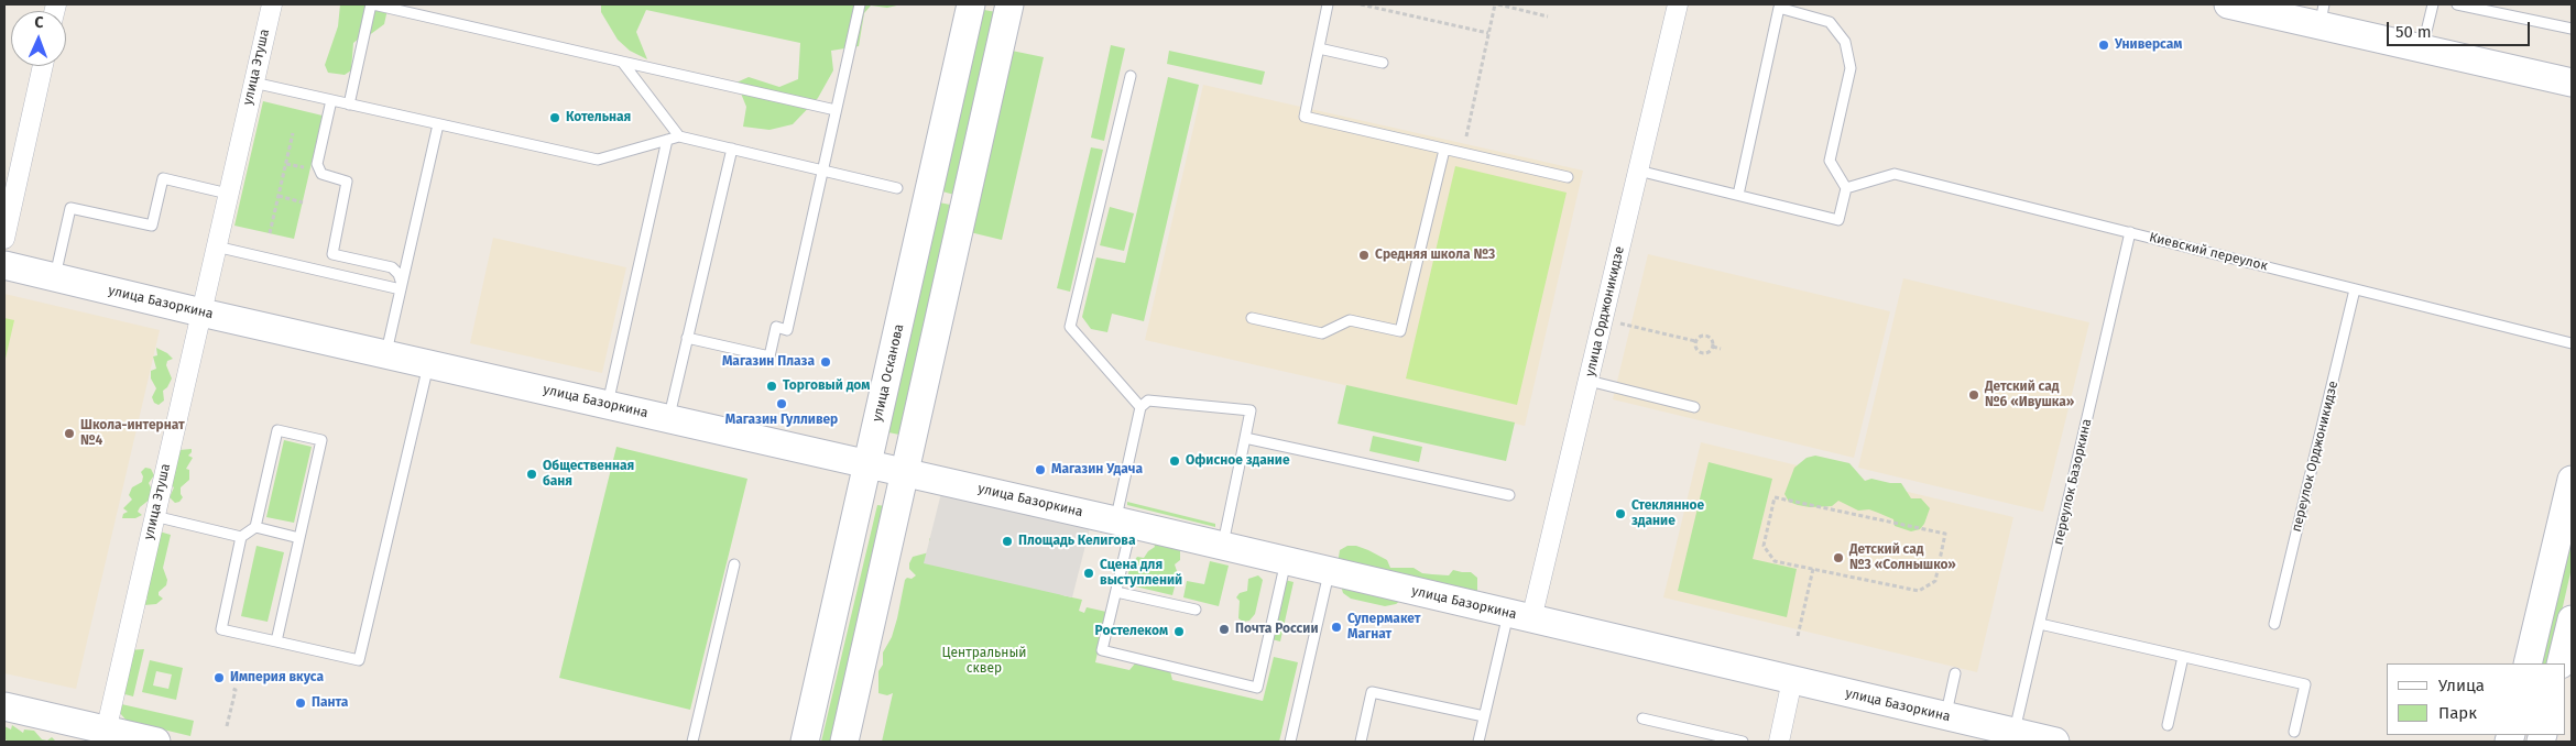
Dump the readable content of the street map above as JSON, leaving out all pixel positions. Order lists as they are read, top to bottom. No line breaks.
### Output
{"streets":{"street":["улица Этуша","улица Базоркина","улица Орджоникидзе","улица Осканова"],"lane":["Киевский переулок","переулок Орджоникидзе","переулок Базоркина"]},"crossings":[["улица Этуша","улица Базоркина"],["Киевский переулок","переулок Орджоникидзе"],["Киевский переулок","переулок Базоркина"],["улица Базоркина","улица Орджоникидзе"],["улица Базоркина","улица Осканова"],["улица Базоркина","переулок Базоркина"]],"parks":["Центральный сквер"],"places":["Универсам","Котельная","Средняя школа №3","Магазин Плаза","Торговый дом","Детский сад №6 «Ивушка»","Магазин Гулливер","Школа-интернат №4","Офисное здание","Магазин Удача","Общественная баня","Стеклянное здание","Площадь Келигова","Детский сад №3 «Солнышко»","Сцена для выступлений","Супермакет Магнат","Почта России","Ростелеком","Империя вкуса","Панта"],"legend":["Улица","Парк"],"scale_bar":"50 m","north":"top"}
